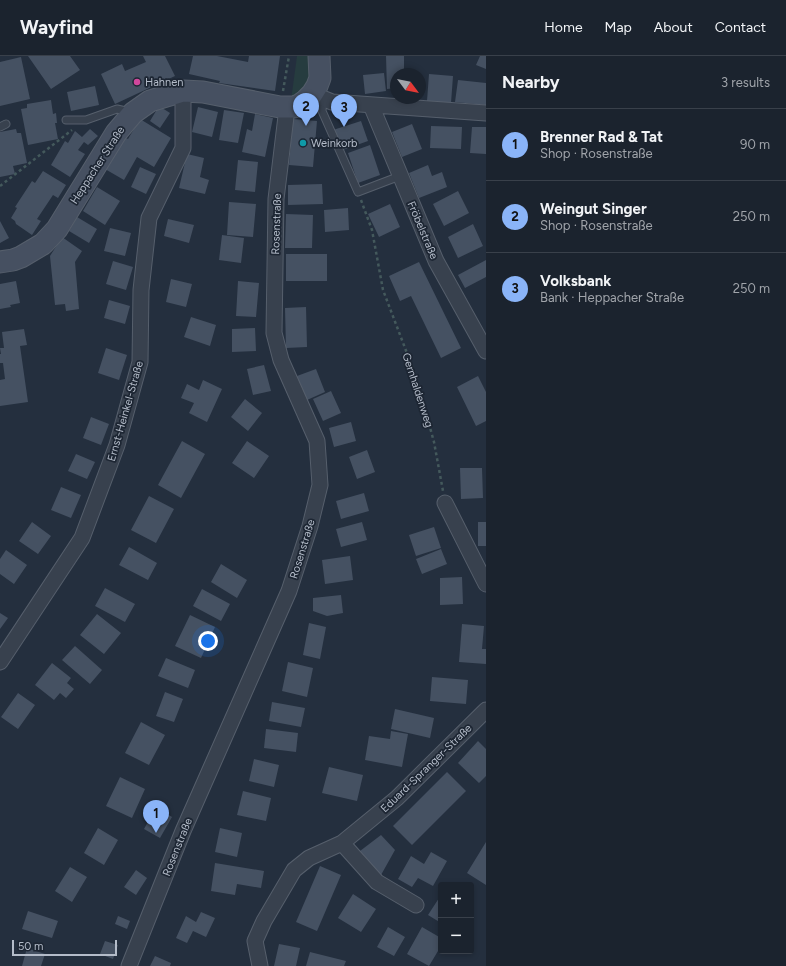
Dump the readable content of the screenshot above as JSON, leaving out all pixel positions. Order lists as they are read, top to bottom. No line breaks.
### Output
{"streets":{"street":["Heppacher Straße","Rosenstraße","Fröbelstraße","Ernst-Heinkel-Straße","Eduard-Spranger-Straße"],"path":["Gernhaldenweg"]},"crossings":[["Heppacher Straße","Rosenstraße"],["Heppacher Straße","Ernst-Heinkel-Straße"]],"places":["Hahnen","Weinkorb"],"scale_bar":"50 m","north":"bottom right","page":{"header":"Wayfind","nav":["Home","Map","About","Contact"],"heading":["Nearby","3 results"],"pins":["2","3","1"],"list":[{"mark":"1","name":"Brenner Rad & Tat","note":"Shop · Rosenstraße","value":"90 m"},{"mark":"2","name":"Weingut Singer","note":"Shop · Rosenstraße","value":"250 m"},{"mark":"3","name":"Volksbank","note":"Bank · Heppacher Straße","value":"250 m"}],"map_buttons":["+","−"],"scale":"50 m"}}
